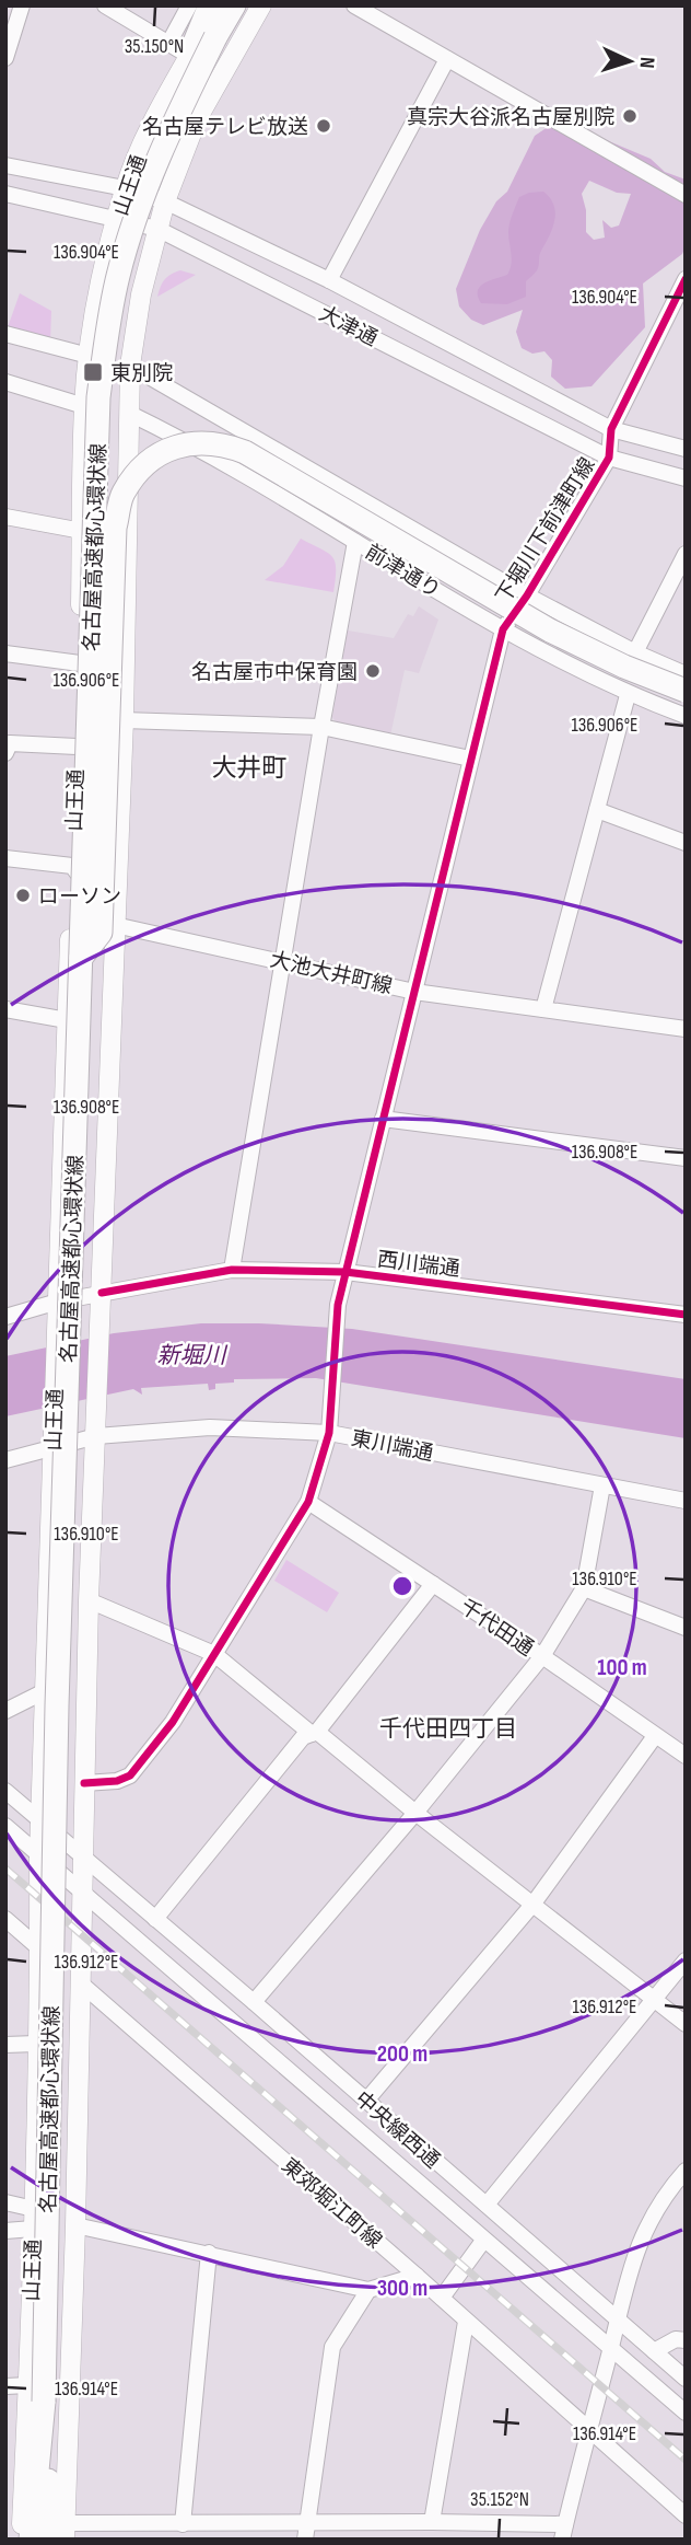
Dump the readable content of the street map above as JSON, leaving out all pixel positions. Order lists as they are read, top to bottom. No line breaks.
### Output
{"streets":{"highway":["名古屋高速都心環状線"],"main road":["山王通"],"street":["大津通","下堀川下前津町線","前津通り","大池大井町線","西川端通","東川端通","千代田通","中央線西通","東郊堀江町線"]},"crossings":[["山王通","大津通"],["山王通","名古屋高速都心環状線"],["山王通","前津通り"],["山王通","大池大井町線"],["山王通","西川端通"],["山王通","東川端通"],["山王通","中央線西通"],["山王通","東郊堀江町線"],["大津通","下堀川下前津町線"],["下堀川下前津町線","前津通り"]],"districts":["大井町","千代田四丁目"],"water":["新堀川"],"places":{"other":["真宗大谷派名古屋別院","名古屋テレビ放送","名古屋市中保育園","ローソン"],"transit":["東別院"]},"north":"right","coordinates":["35.150°N","136.904°E","136.906°E","136.908°E","136.910°E","136.912°E","136.914°E","35.152°N"],"rings":["100 m","200 m","300 m"]}
